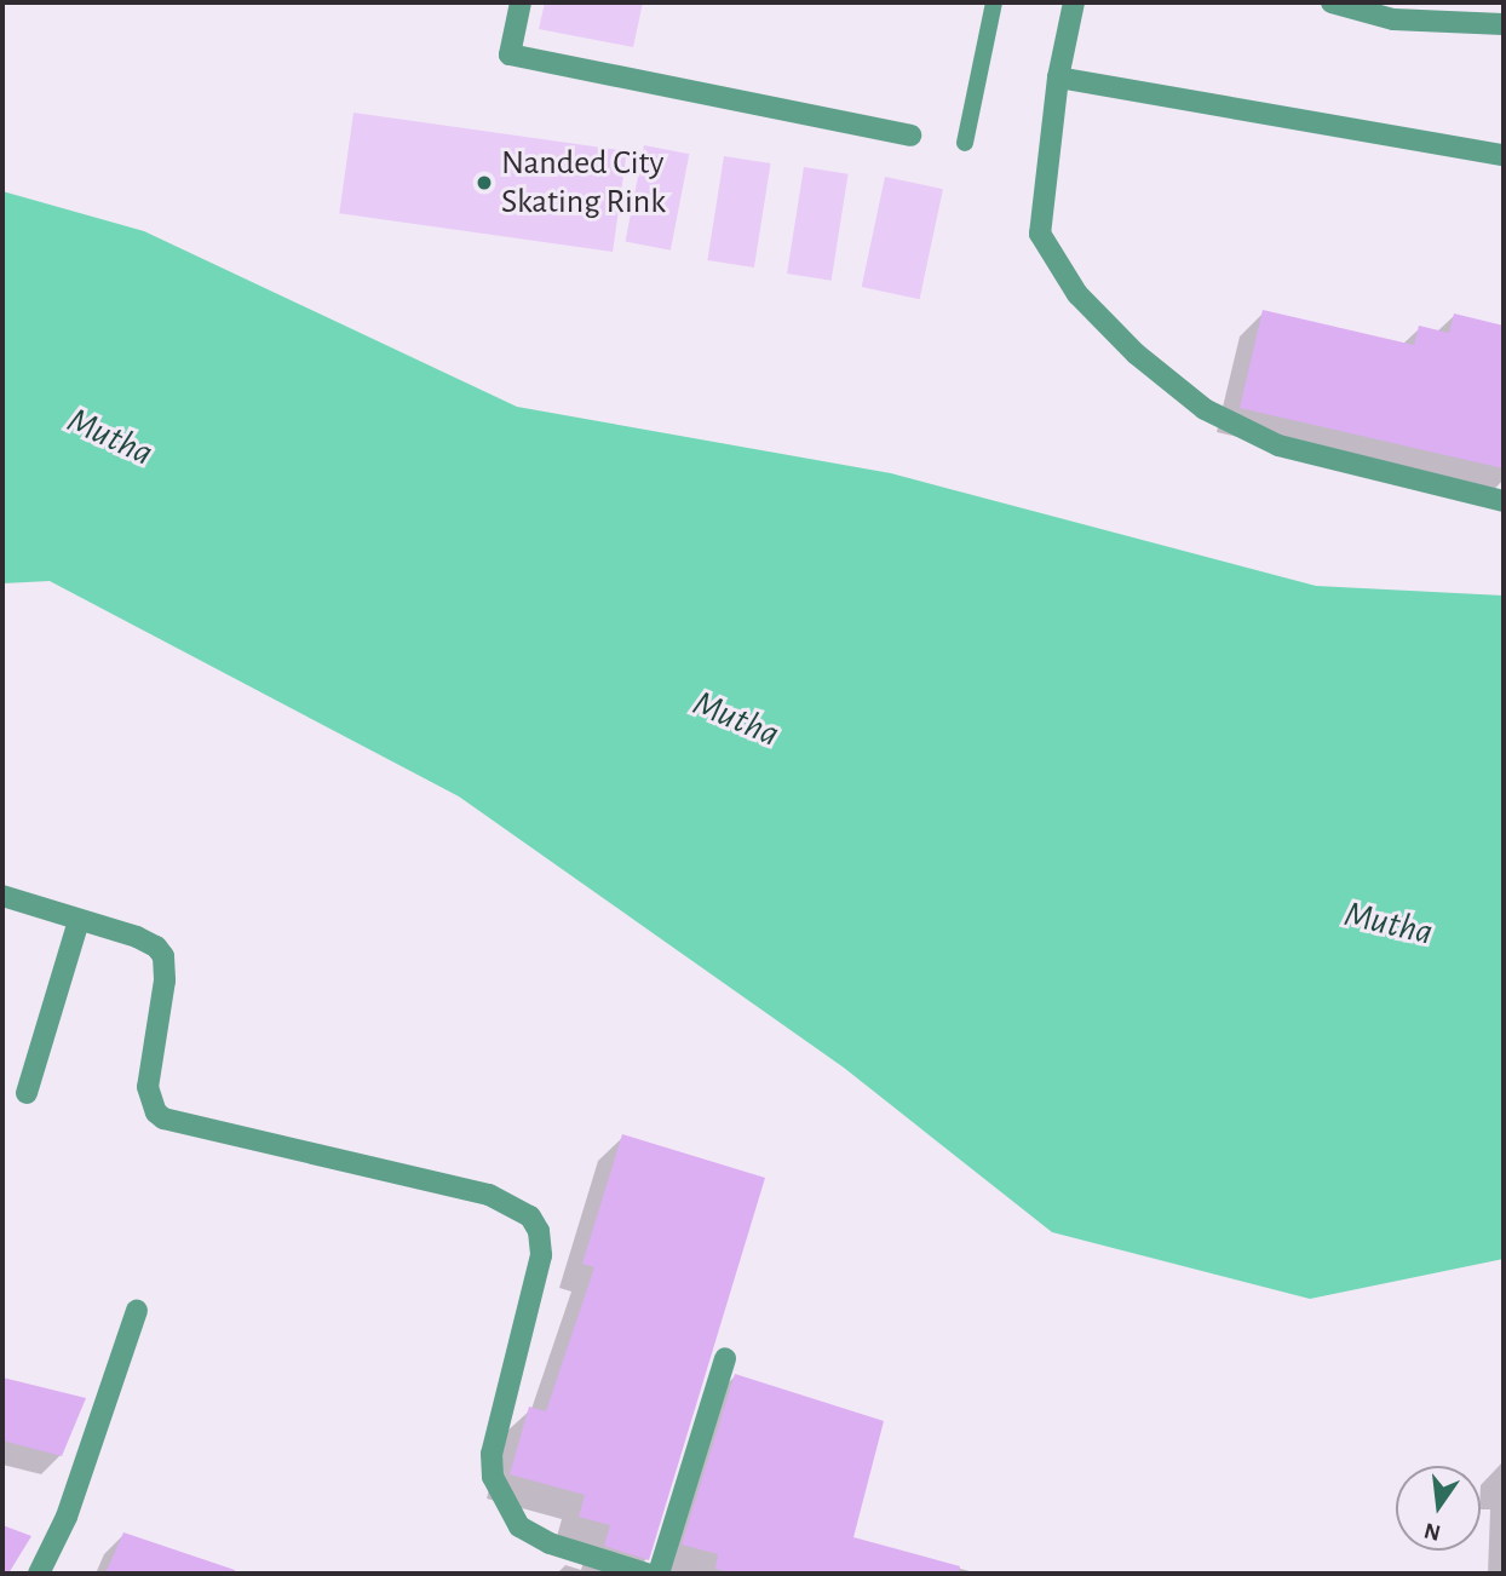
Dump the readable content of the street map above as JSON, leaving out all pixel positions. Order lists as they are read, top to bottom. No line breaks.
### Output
{"water":["Mutha"],"places":["Nanded City Skating Rink"],"north":"bottom"}
